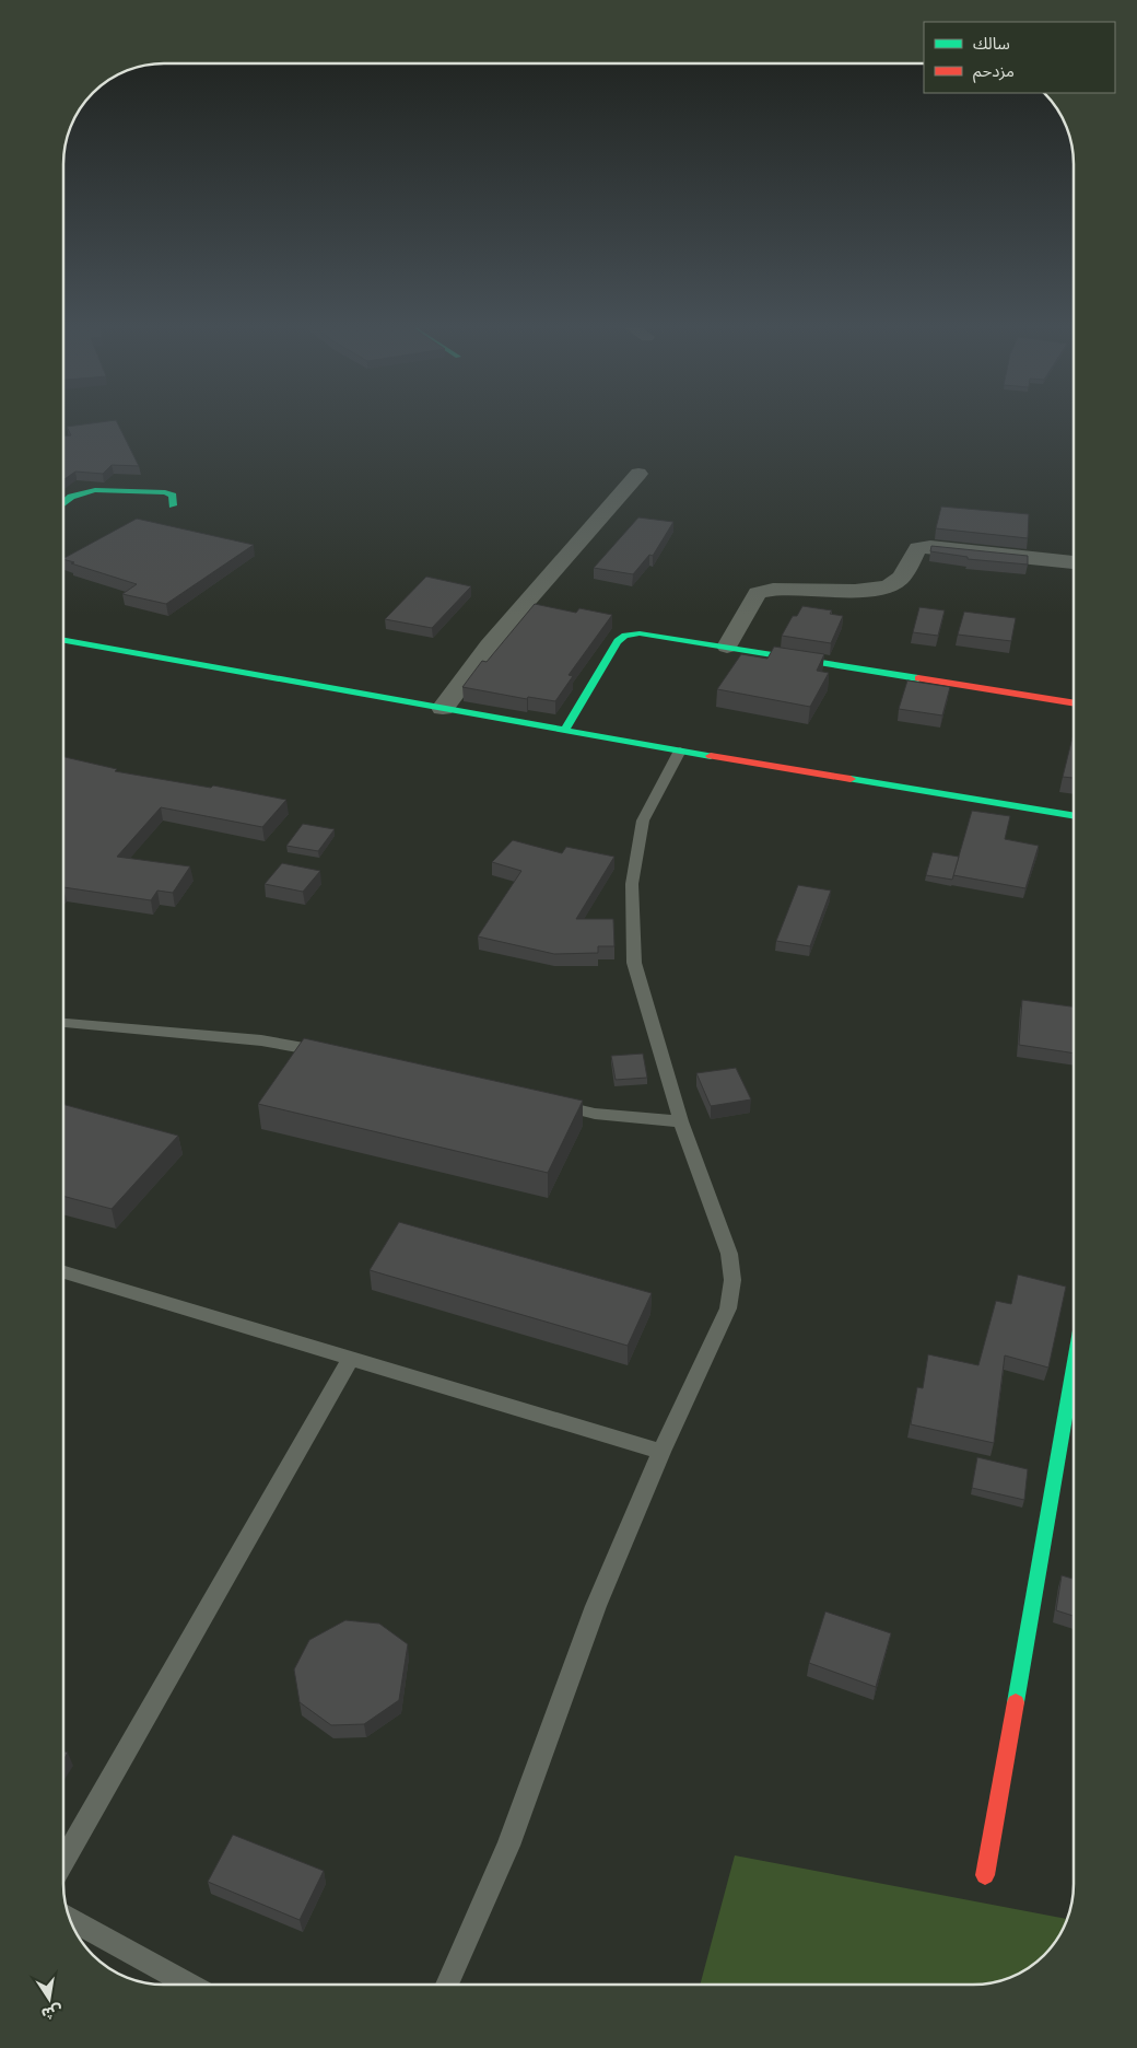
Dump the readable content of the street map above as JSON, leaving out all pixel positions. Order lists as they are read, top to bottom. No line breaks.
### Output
{"legend":["سالك","مزدحم"],"north":"bottom"}
